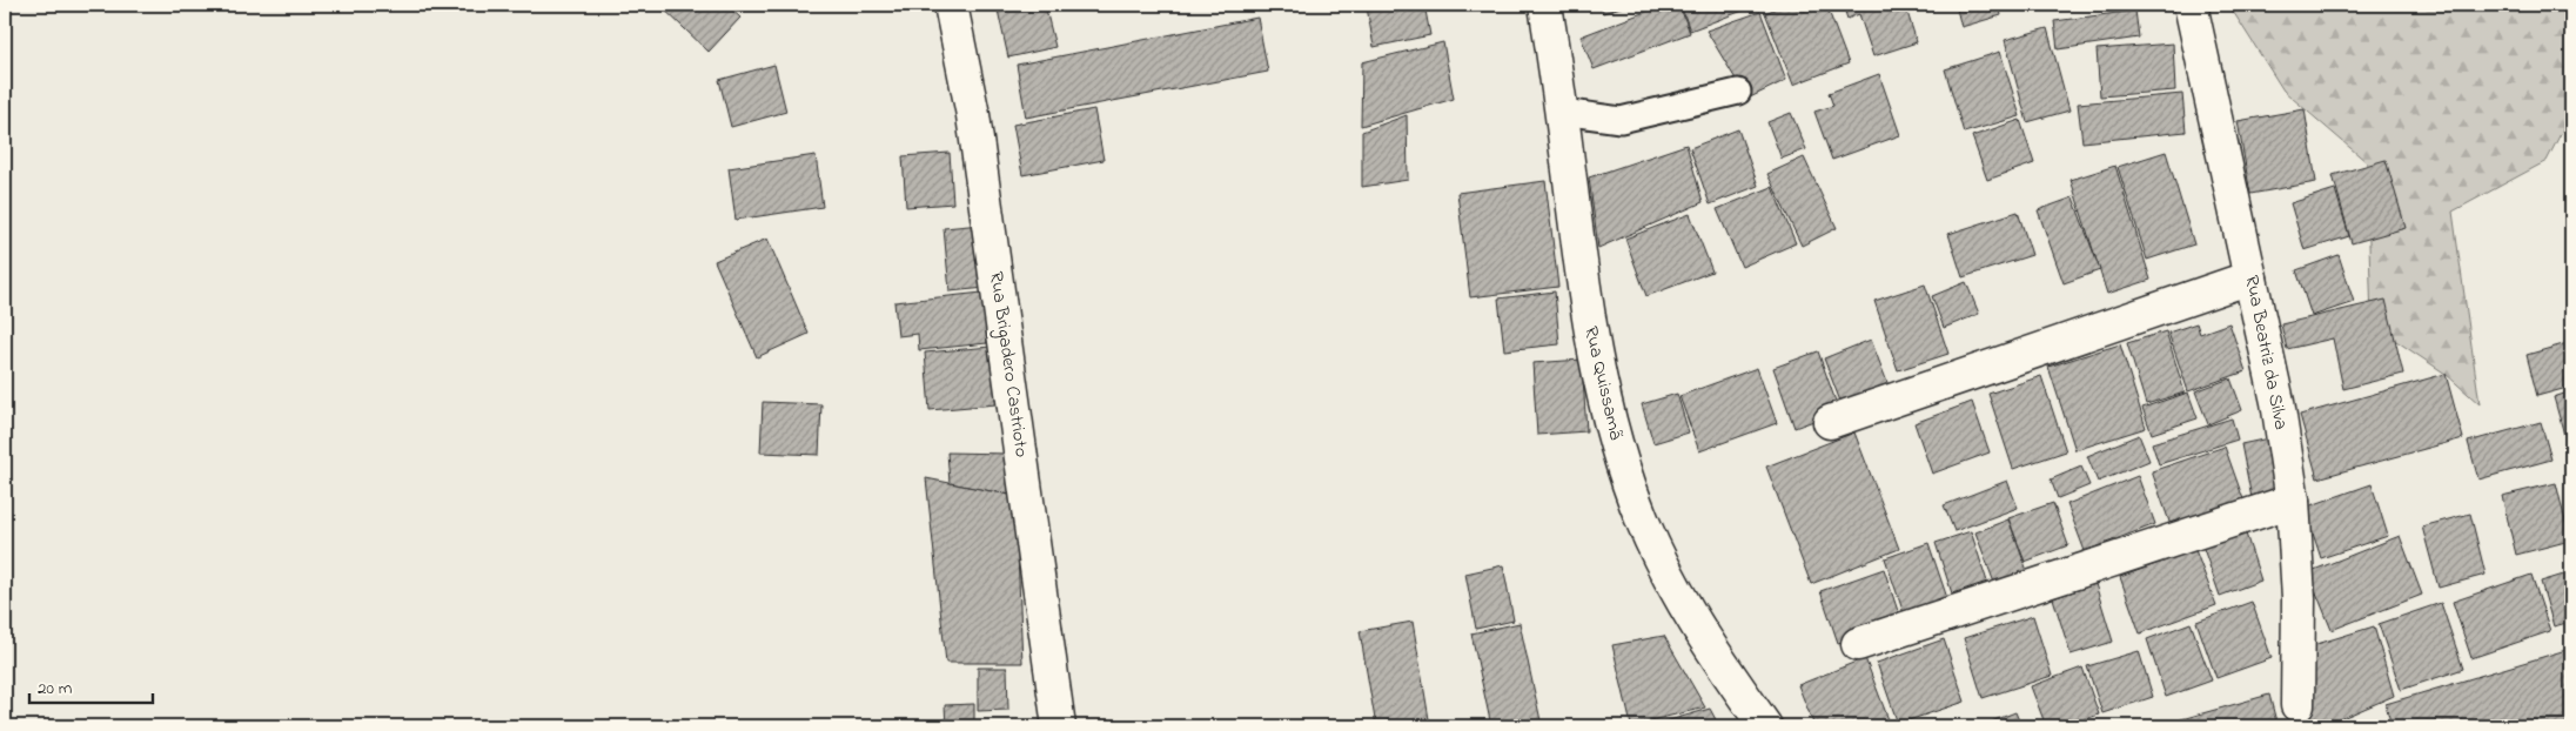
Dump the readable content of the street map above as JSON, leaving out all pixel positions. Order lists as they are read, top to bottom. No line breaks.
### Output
{"streets":{"street":["Rua Beatriz da Silva","Rua Brigadero Castrioto","Rua Quissamã"]},"scale_bar":"20 m"}
